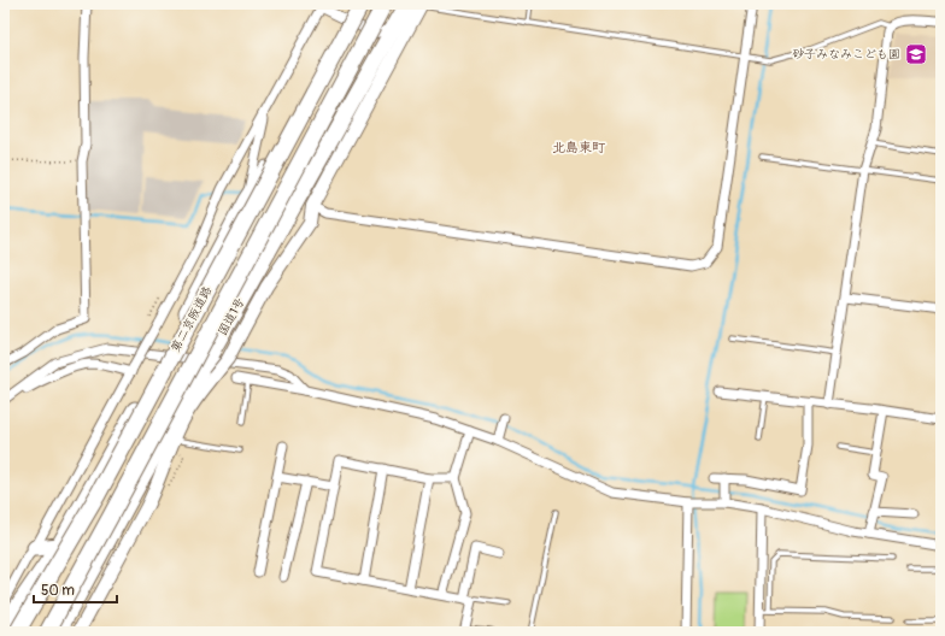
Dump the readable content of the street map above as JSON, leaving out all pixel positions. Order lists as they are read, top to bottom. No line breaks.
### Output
{"streets":{"highway":["国道1号","第二京阪道路"]},"districts":["北島東町"],"places":{"school or university":["砂子みなみこども園"]},"scale_bar":"50 m"}
